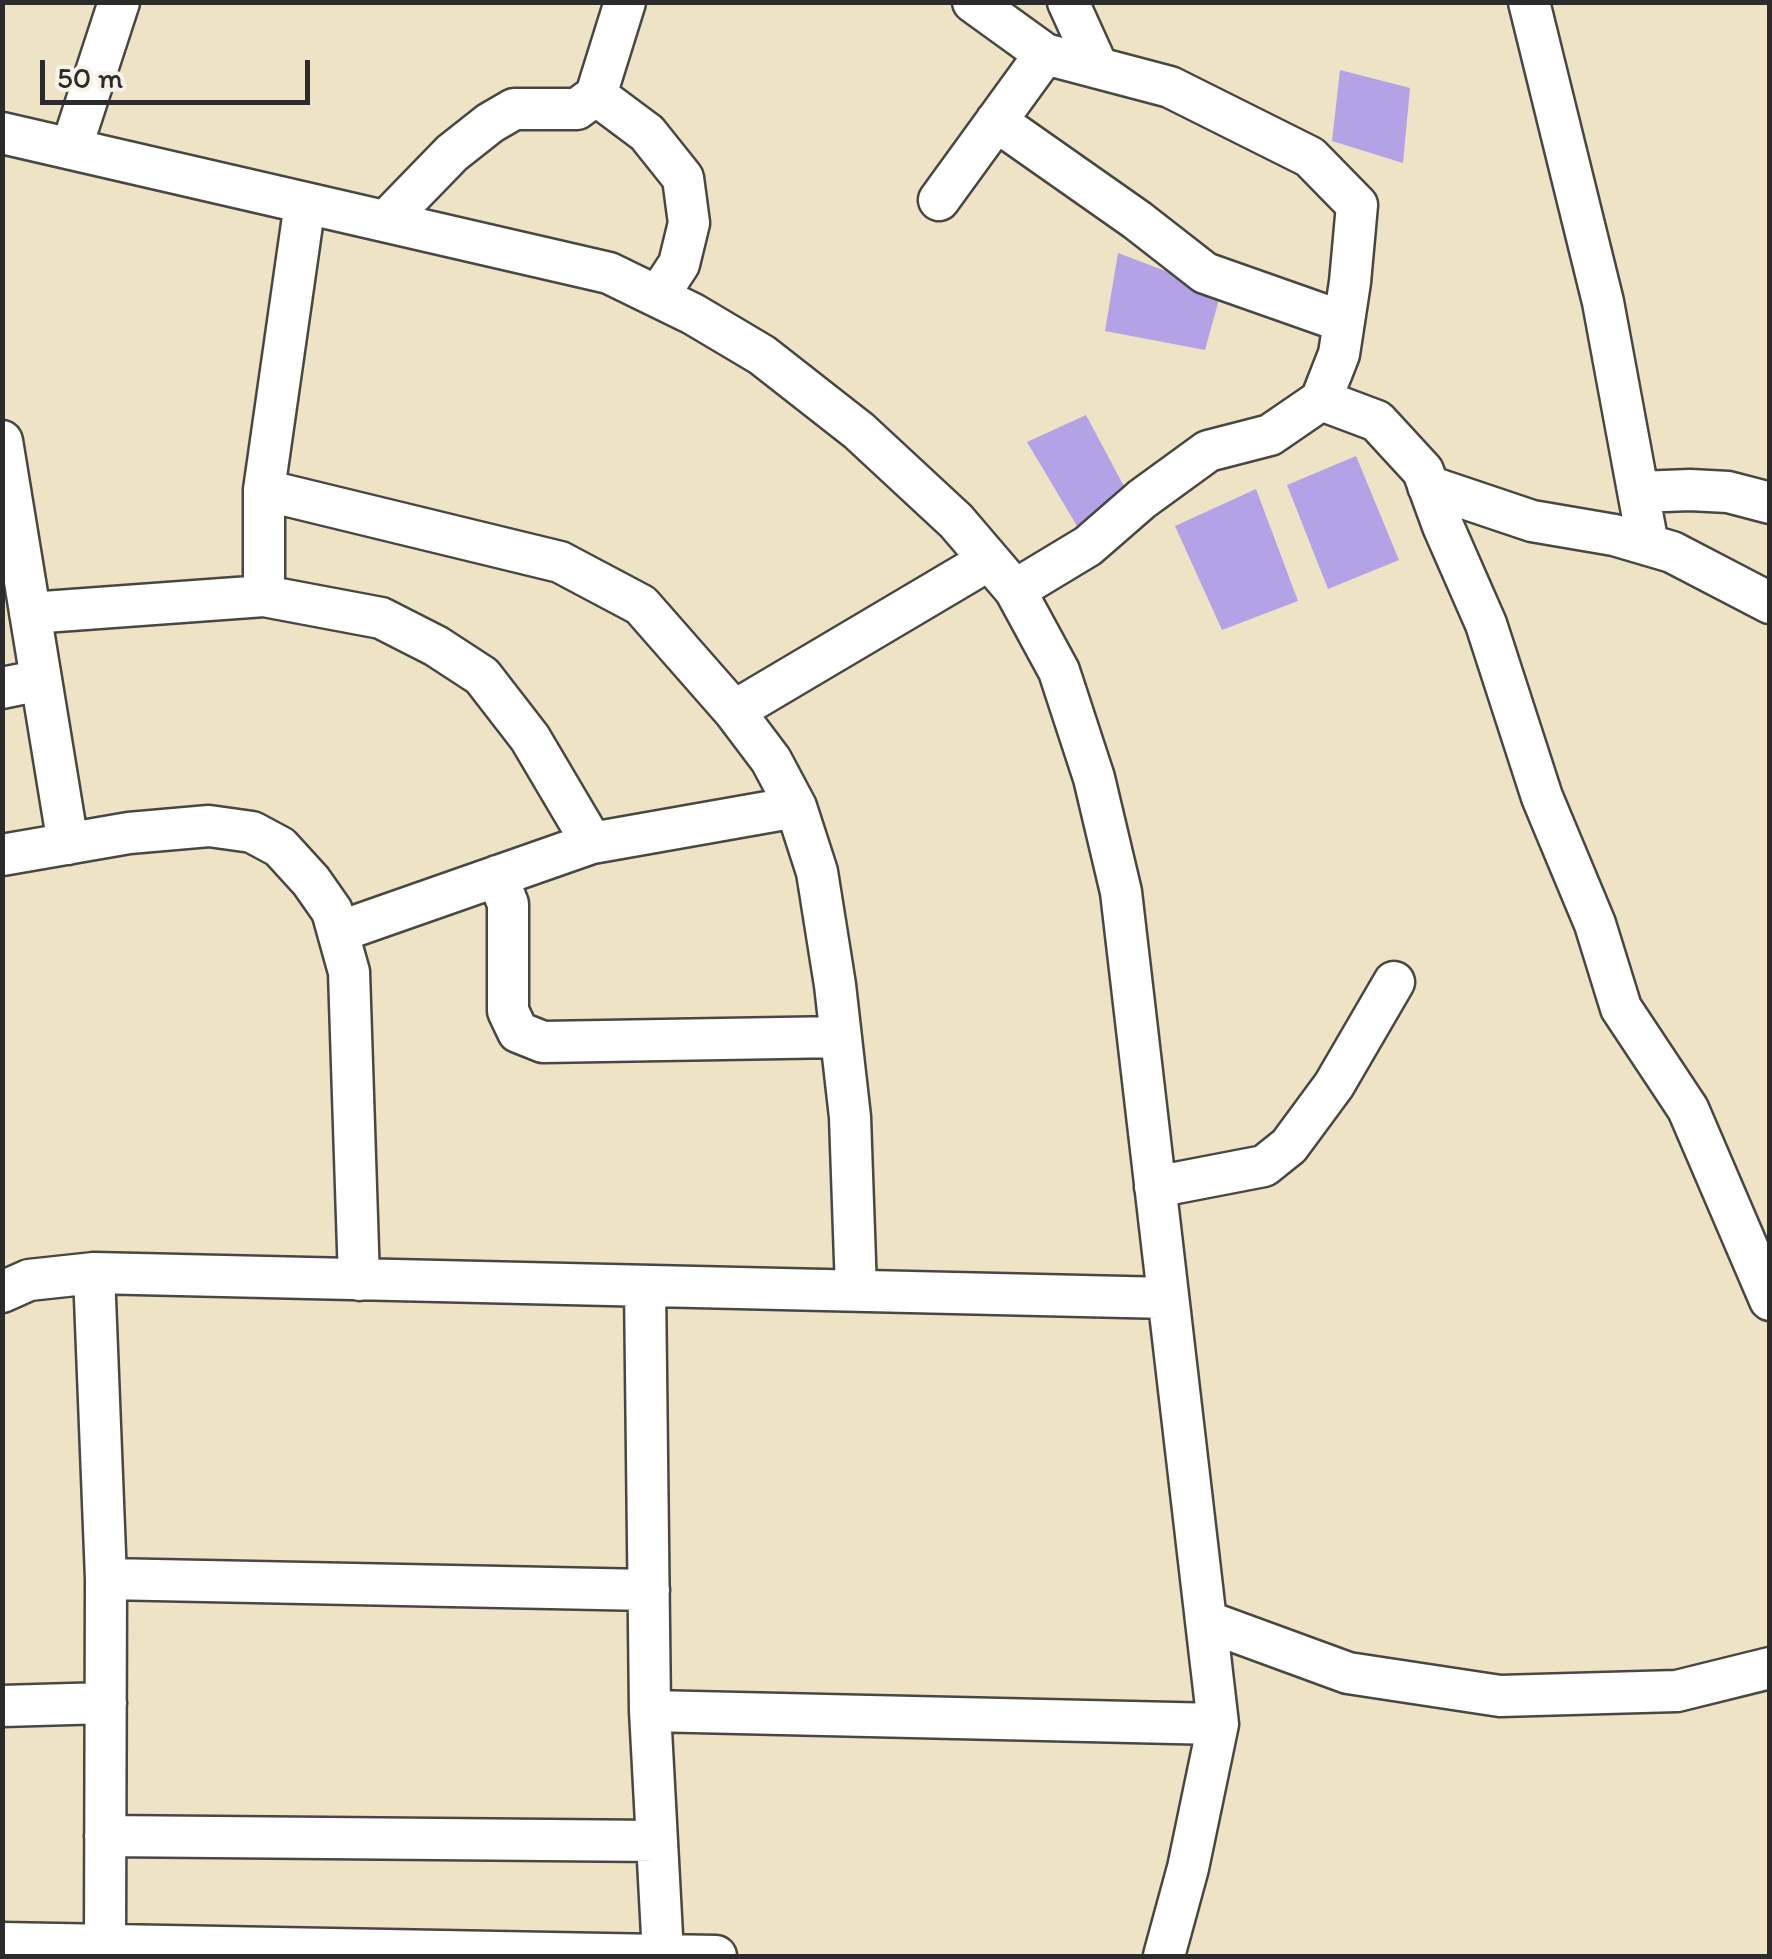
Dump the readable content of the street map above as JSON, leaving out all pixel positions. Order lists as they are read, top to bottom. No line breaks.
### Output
{"scale_bar":"50 m"}
